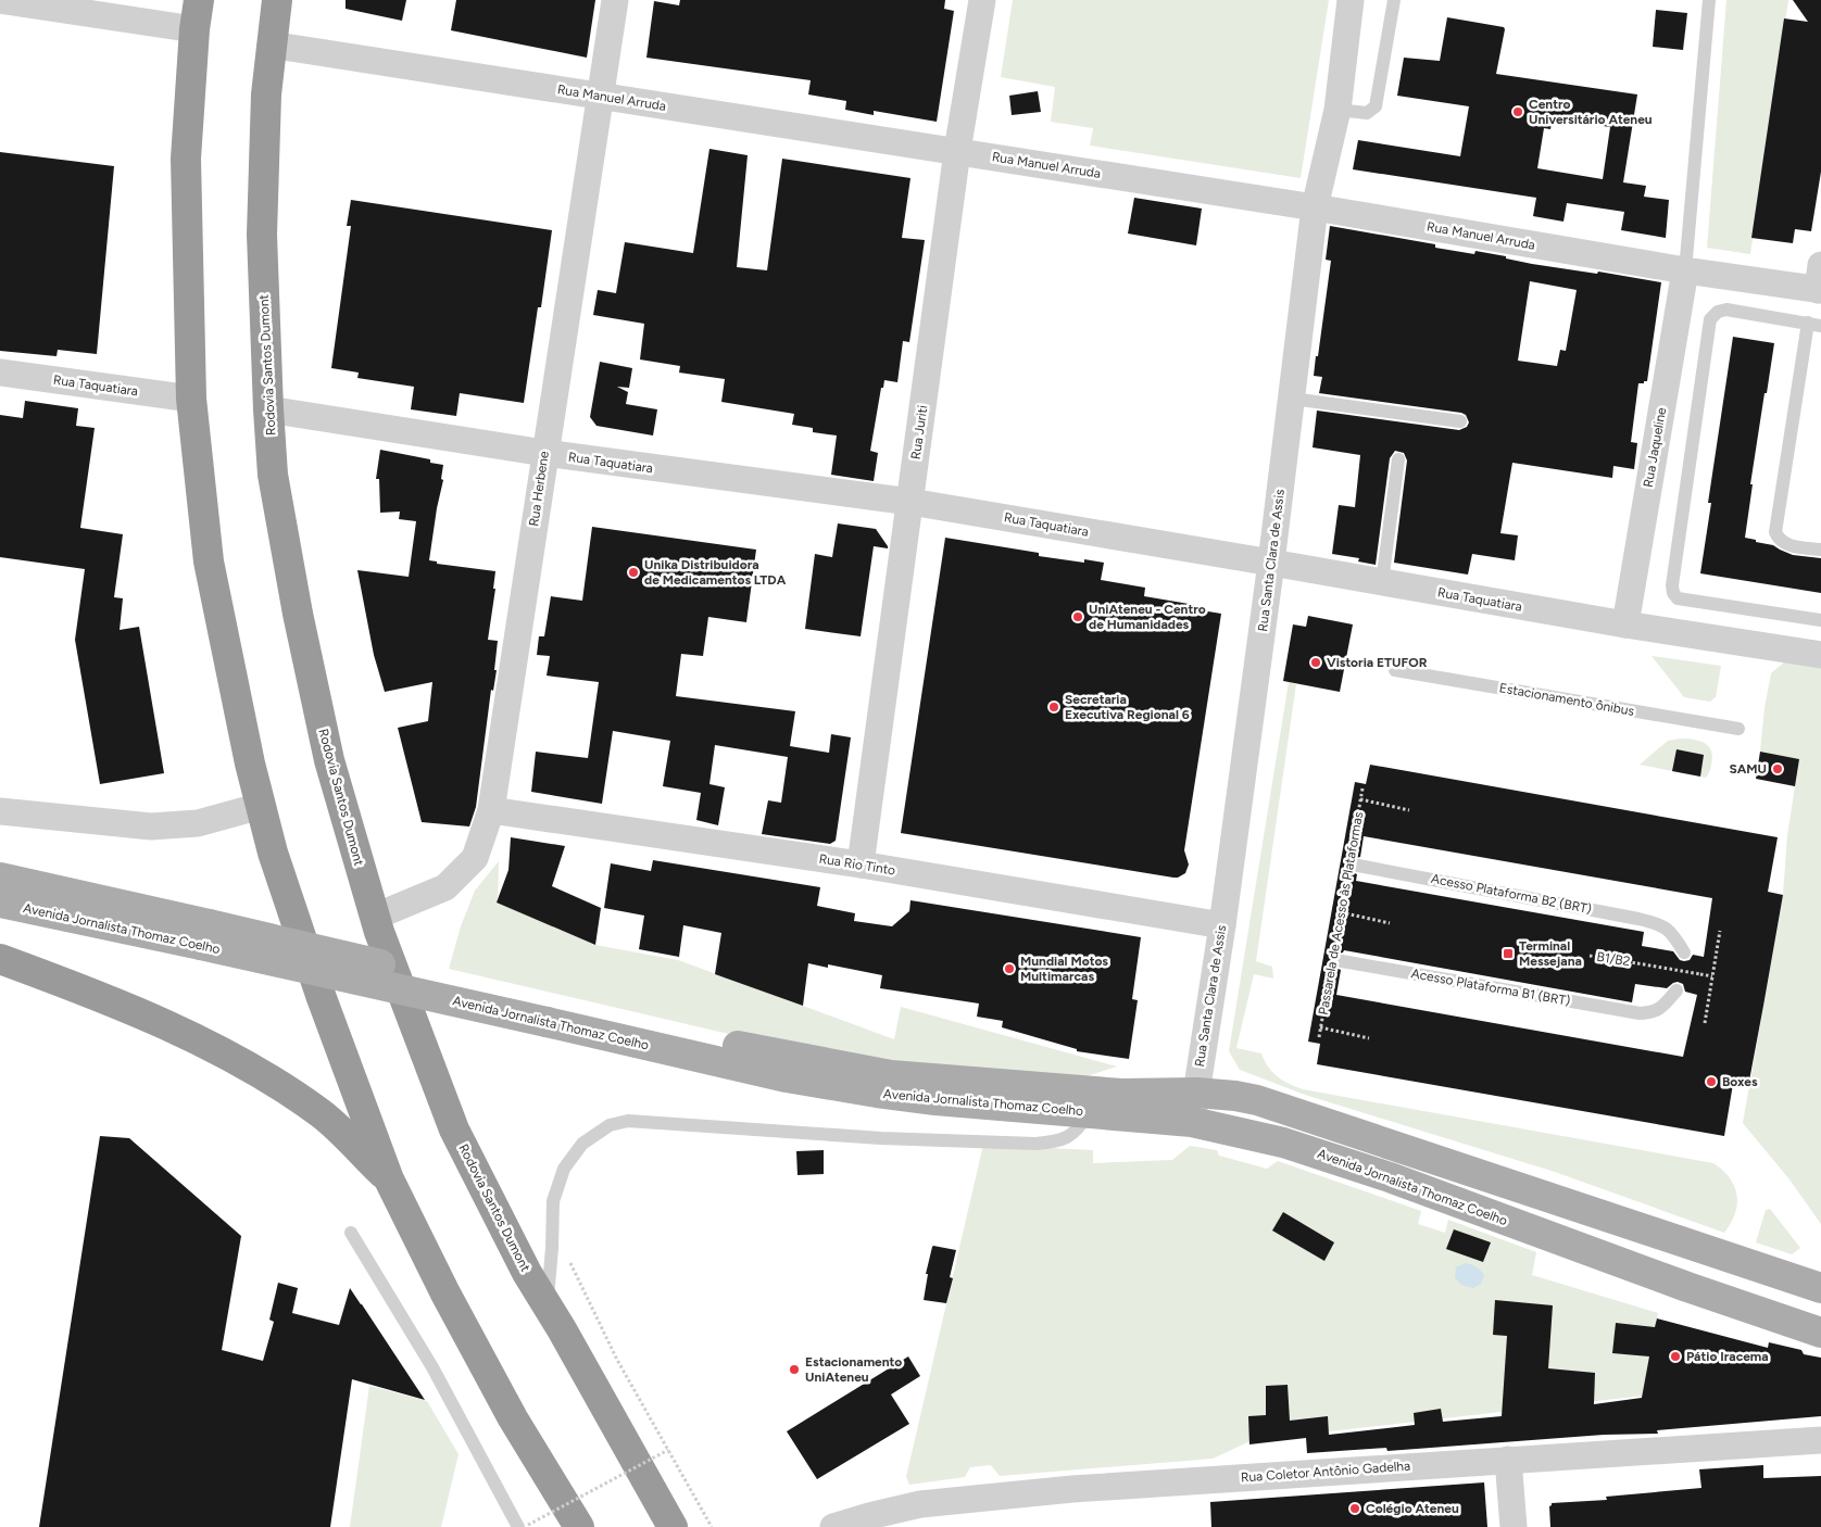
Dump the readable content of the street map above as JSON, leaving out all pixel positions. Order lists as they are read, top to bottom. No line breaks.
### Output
{"streets":{"highway":["Rodovia Santos Dumont"],"main road":["Avenida Jornalista Thomaz Coelho"],"street":["Rua Manuel Arruda","Rua Taquatiara","Rua Juriti","Rua Jaqueline","Rua Herbene","Rua Santa Clara de Assis","Rua Rio Tinto","Rua Coletor Antônio Gadelha"],"lane":["Estacionamento ônibus","Acesso Plataforma B2 (BRT)","Acesso Plataforma B1 (BRT)"],"path":["Passarela de Acesso às Plataformas","B1/B2"]},"crossings":[["Rua Manuel Arruda","Rodovia Santos Dumont"],["Rua Manuel Arruda","Rua Juriti"],["Rua Manuel Arruda","Rua Jaqueline"],["Rua Manuel Arruda","Rua Herbene"],["Rua Manuel Arruda","Rua Santa Clara de Assis"],["Rodovia Santos Dumont","Rua Taquatiara"],["Rodovia Santos Dumont","Rua Herbene"],["Rua Taquatiara","Rua Juriti"],["Rua Taquatiara","Rua Jaqueline"],["Rua Taquatiara","Rua Herbene"],["Rua Taquatiara","Rua Santa Clara de Assis"],["Rua Juriti","Rua Rio Tinto"],["Rua Herbene","Rua Rio Tinto"],["Rua Santa Clara de Assis","Rua Rio Tinto"],["Rua Santa Clara de Assis","Avenida Jornalista Thomaz Coelho"]],"places":{"other":["Centro Universitário Ateneu","Unika Distribuidora de Medicamentos LTDA","UniAteneu - Centro de Humanidades","Vistoria ETUFOR","Secretaria Executiva Regional 6","SAMU","Mundial Motos Multimarcas","Boxes","Pátio Iracema","Estacionamento UniAteneu","Colégio Ateneu"],"transit":["Terminal Messejana"]}}
